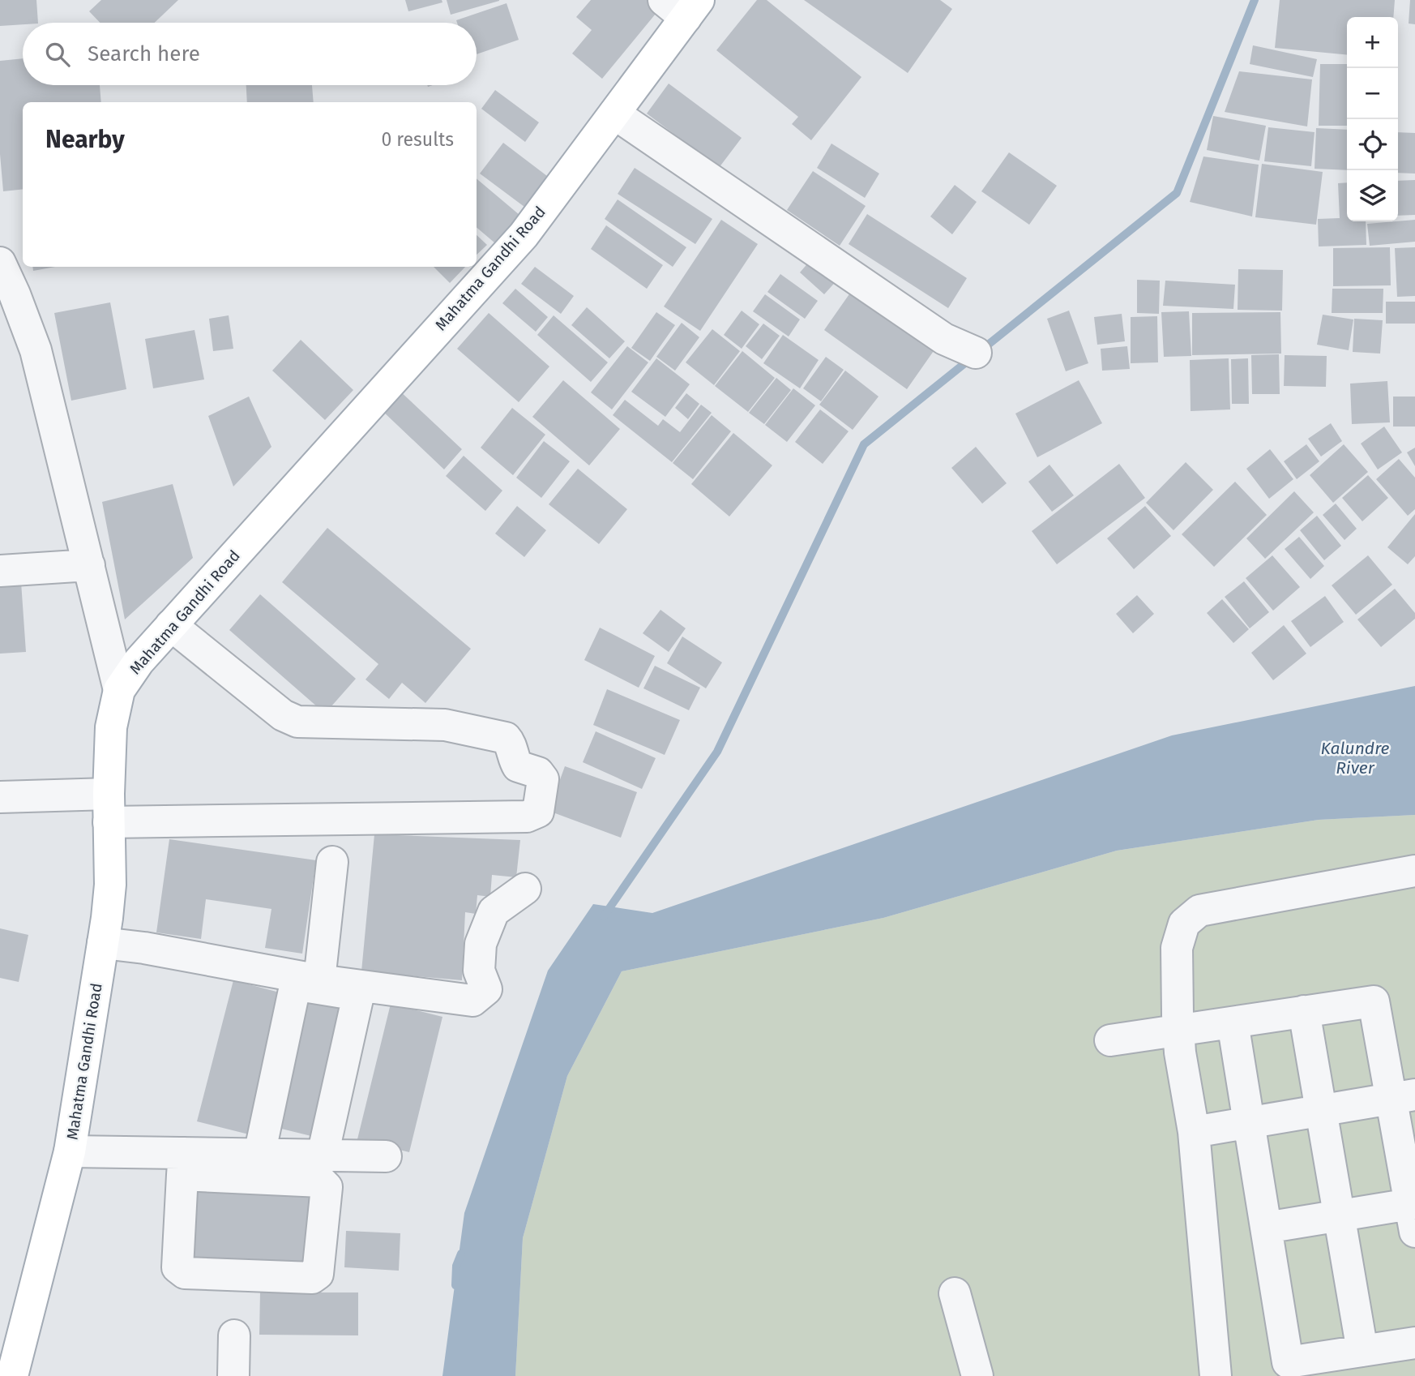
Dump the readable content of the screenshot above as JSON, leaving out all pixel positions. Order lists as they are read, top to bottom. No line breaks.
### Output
{"streets":{"main road":["Mahatma Gandhi Road"]},"water":["Kalundre River"],"page":{"map_buttons":["+","−"],"search":"Search here","heading":["Nearby","0 results"]}}
